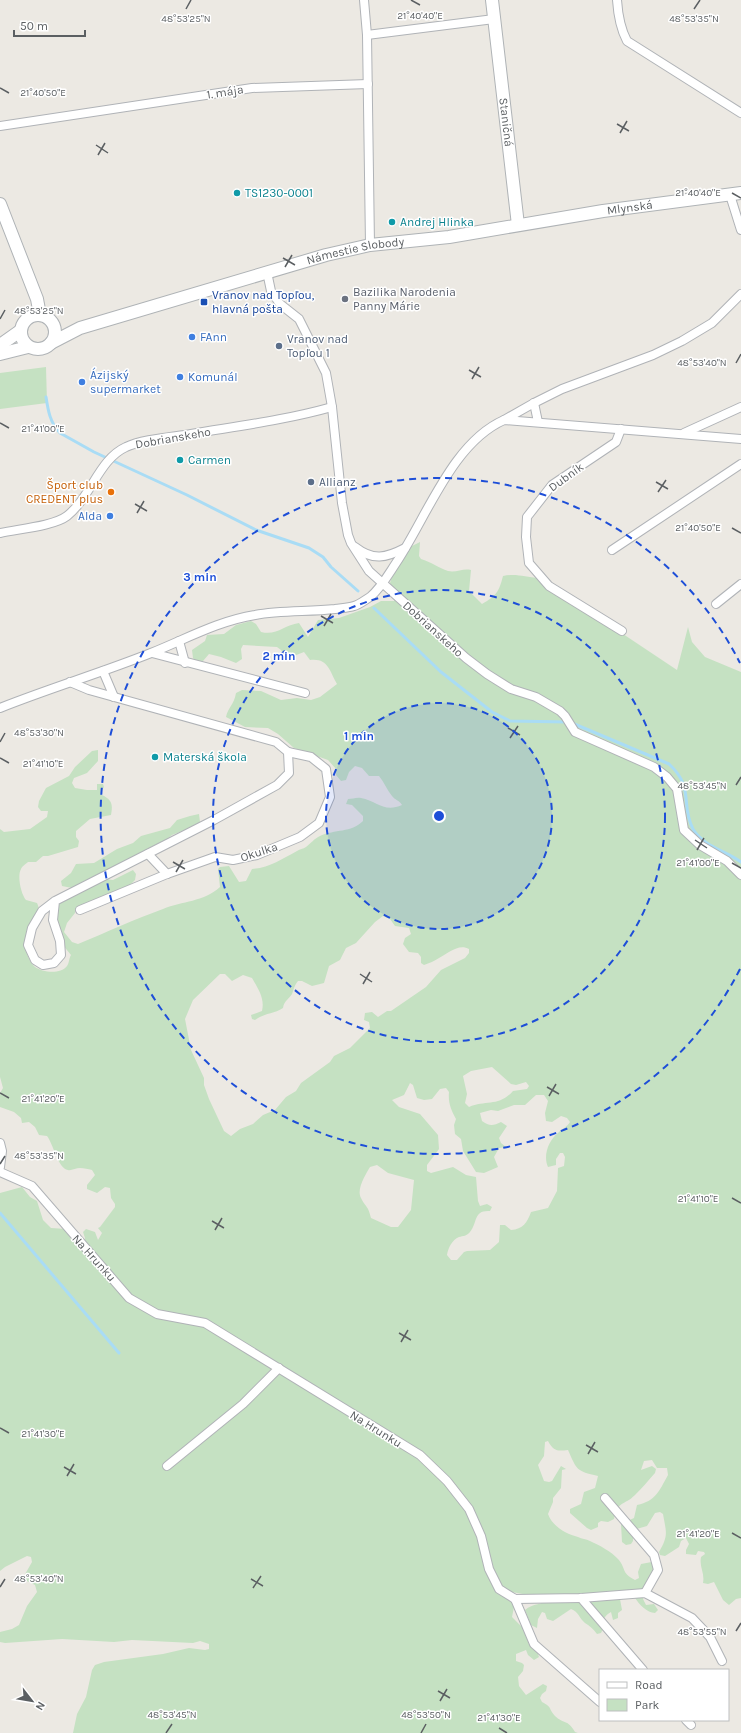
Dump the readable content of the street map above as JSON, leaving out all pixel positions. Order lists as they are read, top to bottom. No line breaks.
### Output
{"streets":{"street":["1. mája","Staničná","Mlynská","Námestie Slobody","Dobrianskeho","Dubník","Okulka","Na Hrunku"]},"crossings":[["Staničná","Mlynská"],["Staničná","Námestie Slobody"],["Mlynská","Námestie Slobody"],["Námestie Slobody","Dobrianskeho"]],"places":{"other":["TS1230-0001","Andrej Hlinka","Bazilika Narodenia Panny Márie","FAnn","Vranov nad Topľou 1","Komunál","Ázijský supermarket","Carmen","Allianz","Šport club CREDENT plus","Alda","Materská škola"],"transit":["Vranov nad Topľou, hlavná pošta"]},"legend":["Road","Park"],"scale_bar":"50 m","north":"bottom right","coordinates":["21°40'40\"E","48°53'25\"N","48°53'35\"N","21°40'50\"E","48°53'40\"N","21°41'00\"E","48°53'30\"N","21°41'10\"E","48°53'45\"N","21°41'20\"E","21°41'30\"E","48°53'55\"N","48°53'50\"N"],"rings":["3 min","2 min","1 min"]}
